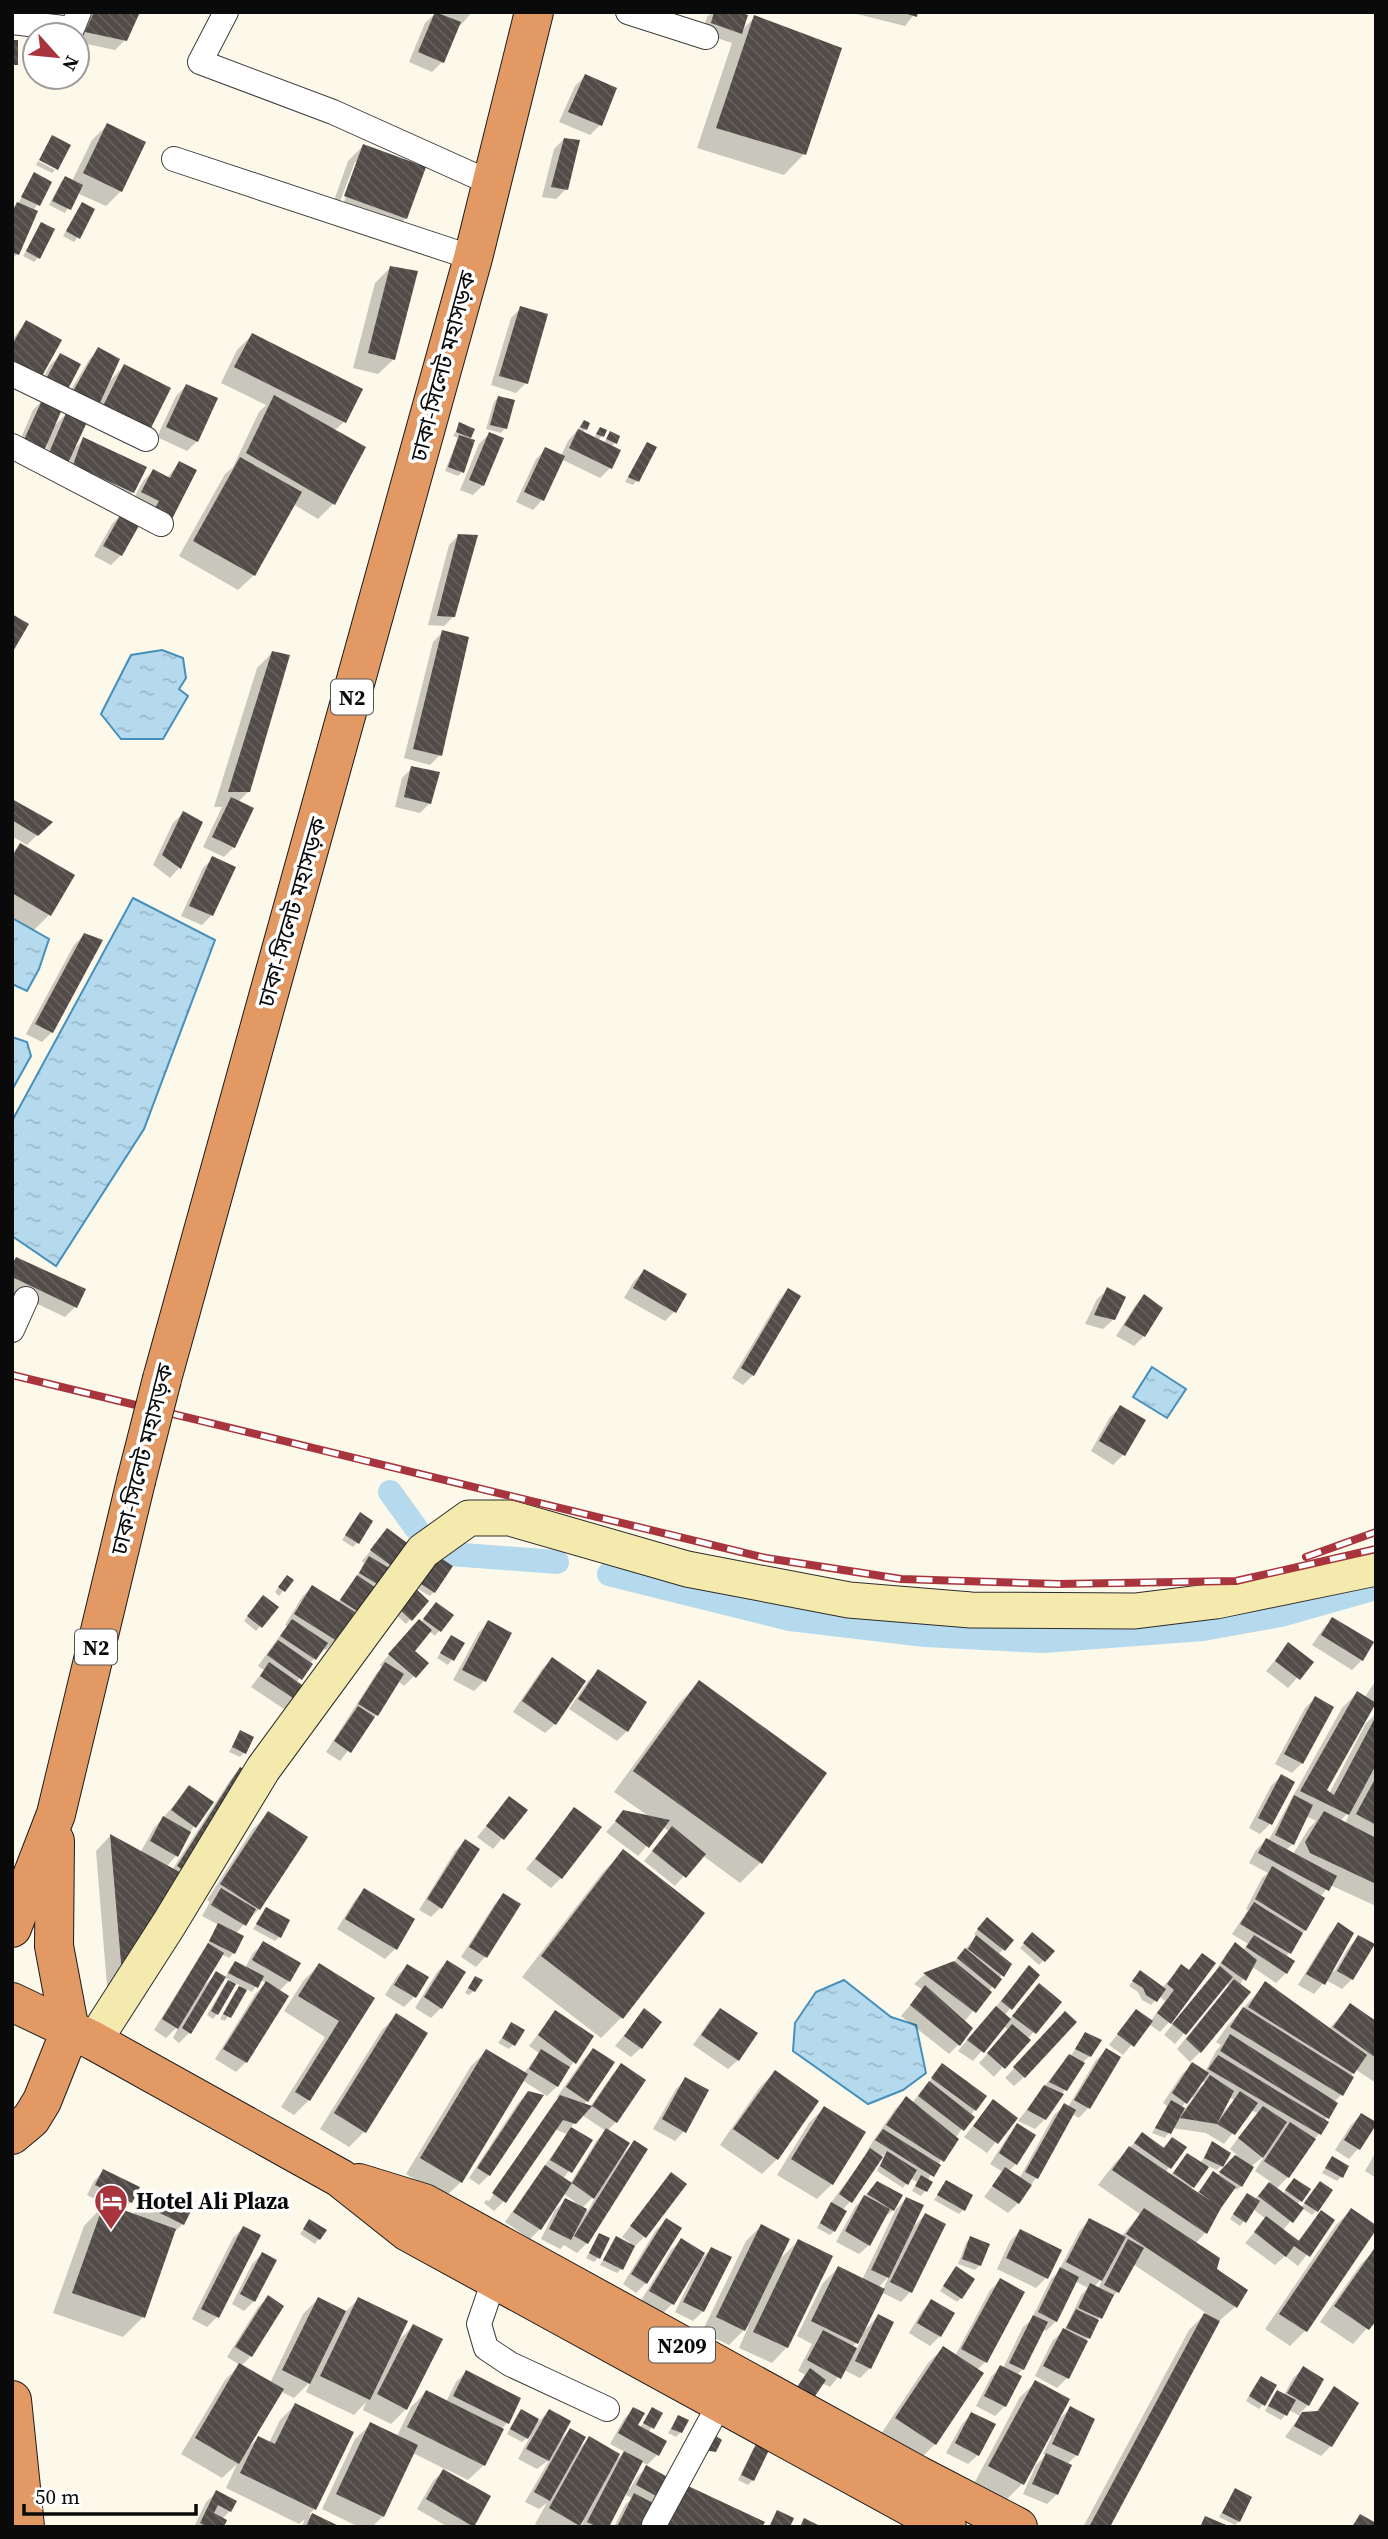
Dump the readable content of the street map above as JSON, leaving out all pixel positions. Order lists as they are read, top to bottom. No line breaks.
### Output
{"streets":{"highway":["ঢাকা-সিলেট মহাসড়ক","N2","N209"]},"crossings":[["ঢাকা-সিলেট মহাসড়ক","N209"]],"places":{"hotel":["Hotel Ali Plaza"]},"scale_bar":"50 m","north":"bottom right"}
